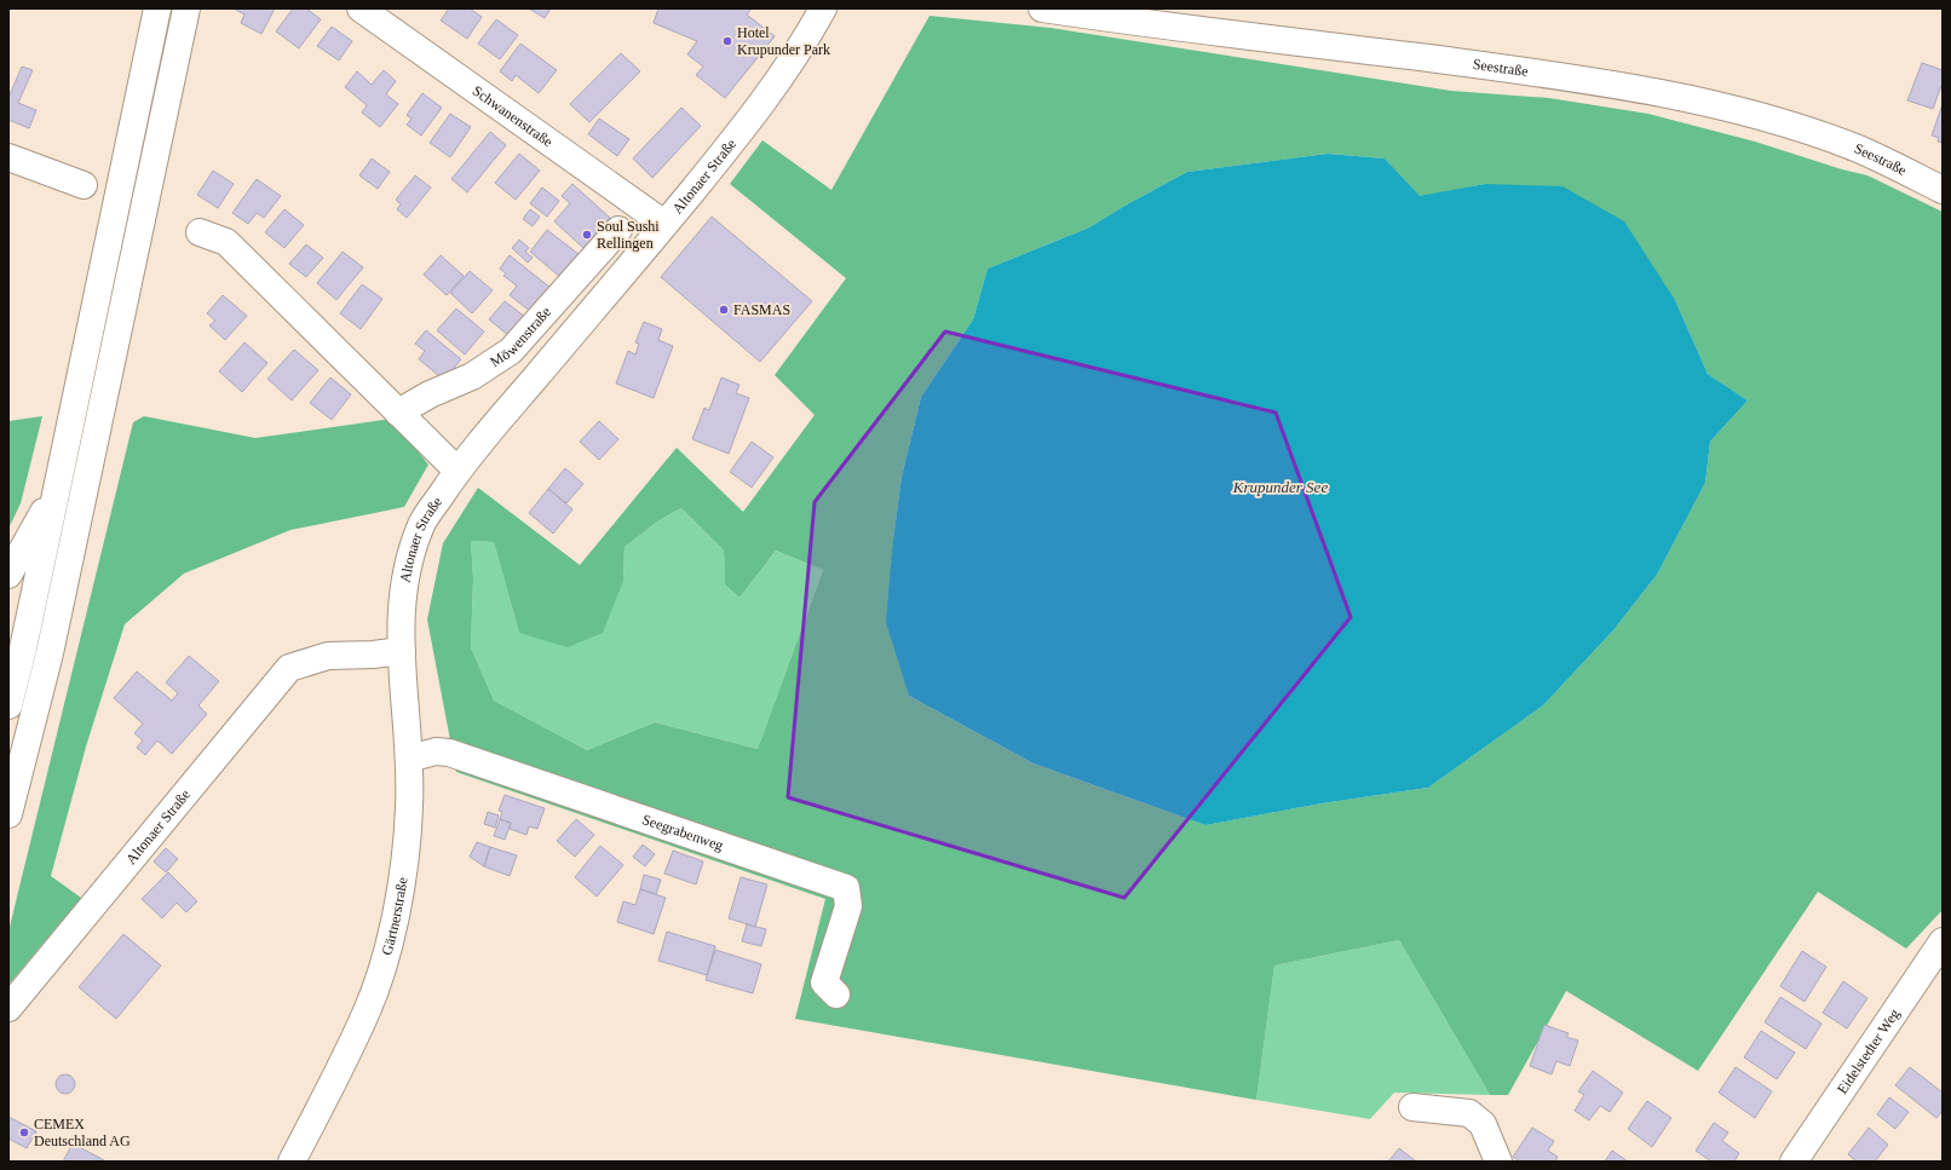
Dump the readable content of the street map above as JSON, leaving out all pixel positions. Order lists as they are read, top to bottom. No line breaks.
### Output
{"streets":{"main road":["Seestraße","Schwanenstraße","Altonaer Straße","Möwenstraße","Seegrabenweg","Gärtnerstraße","Eidelstedter Weg"]},"crossings":[["Schwanenstraße","Altonaer Straße"],["Altonaer Straße","Gärtnerstraße"],["Seegrabenweg","Gärtnerstraße"]],"water":["Krupunder See"],"places":["Hotel Krupunder Park","Soul Sushi Rellingen","FASMAS","CEMEX Deutschland AG"]}
